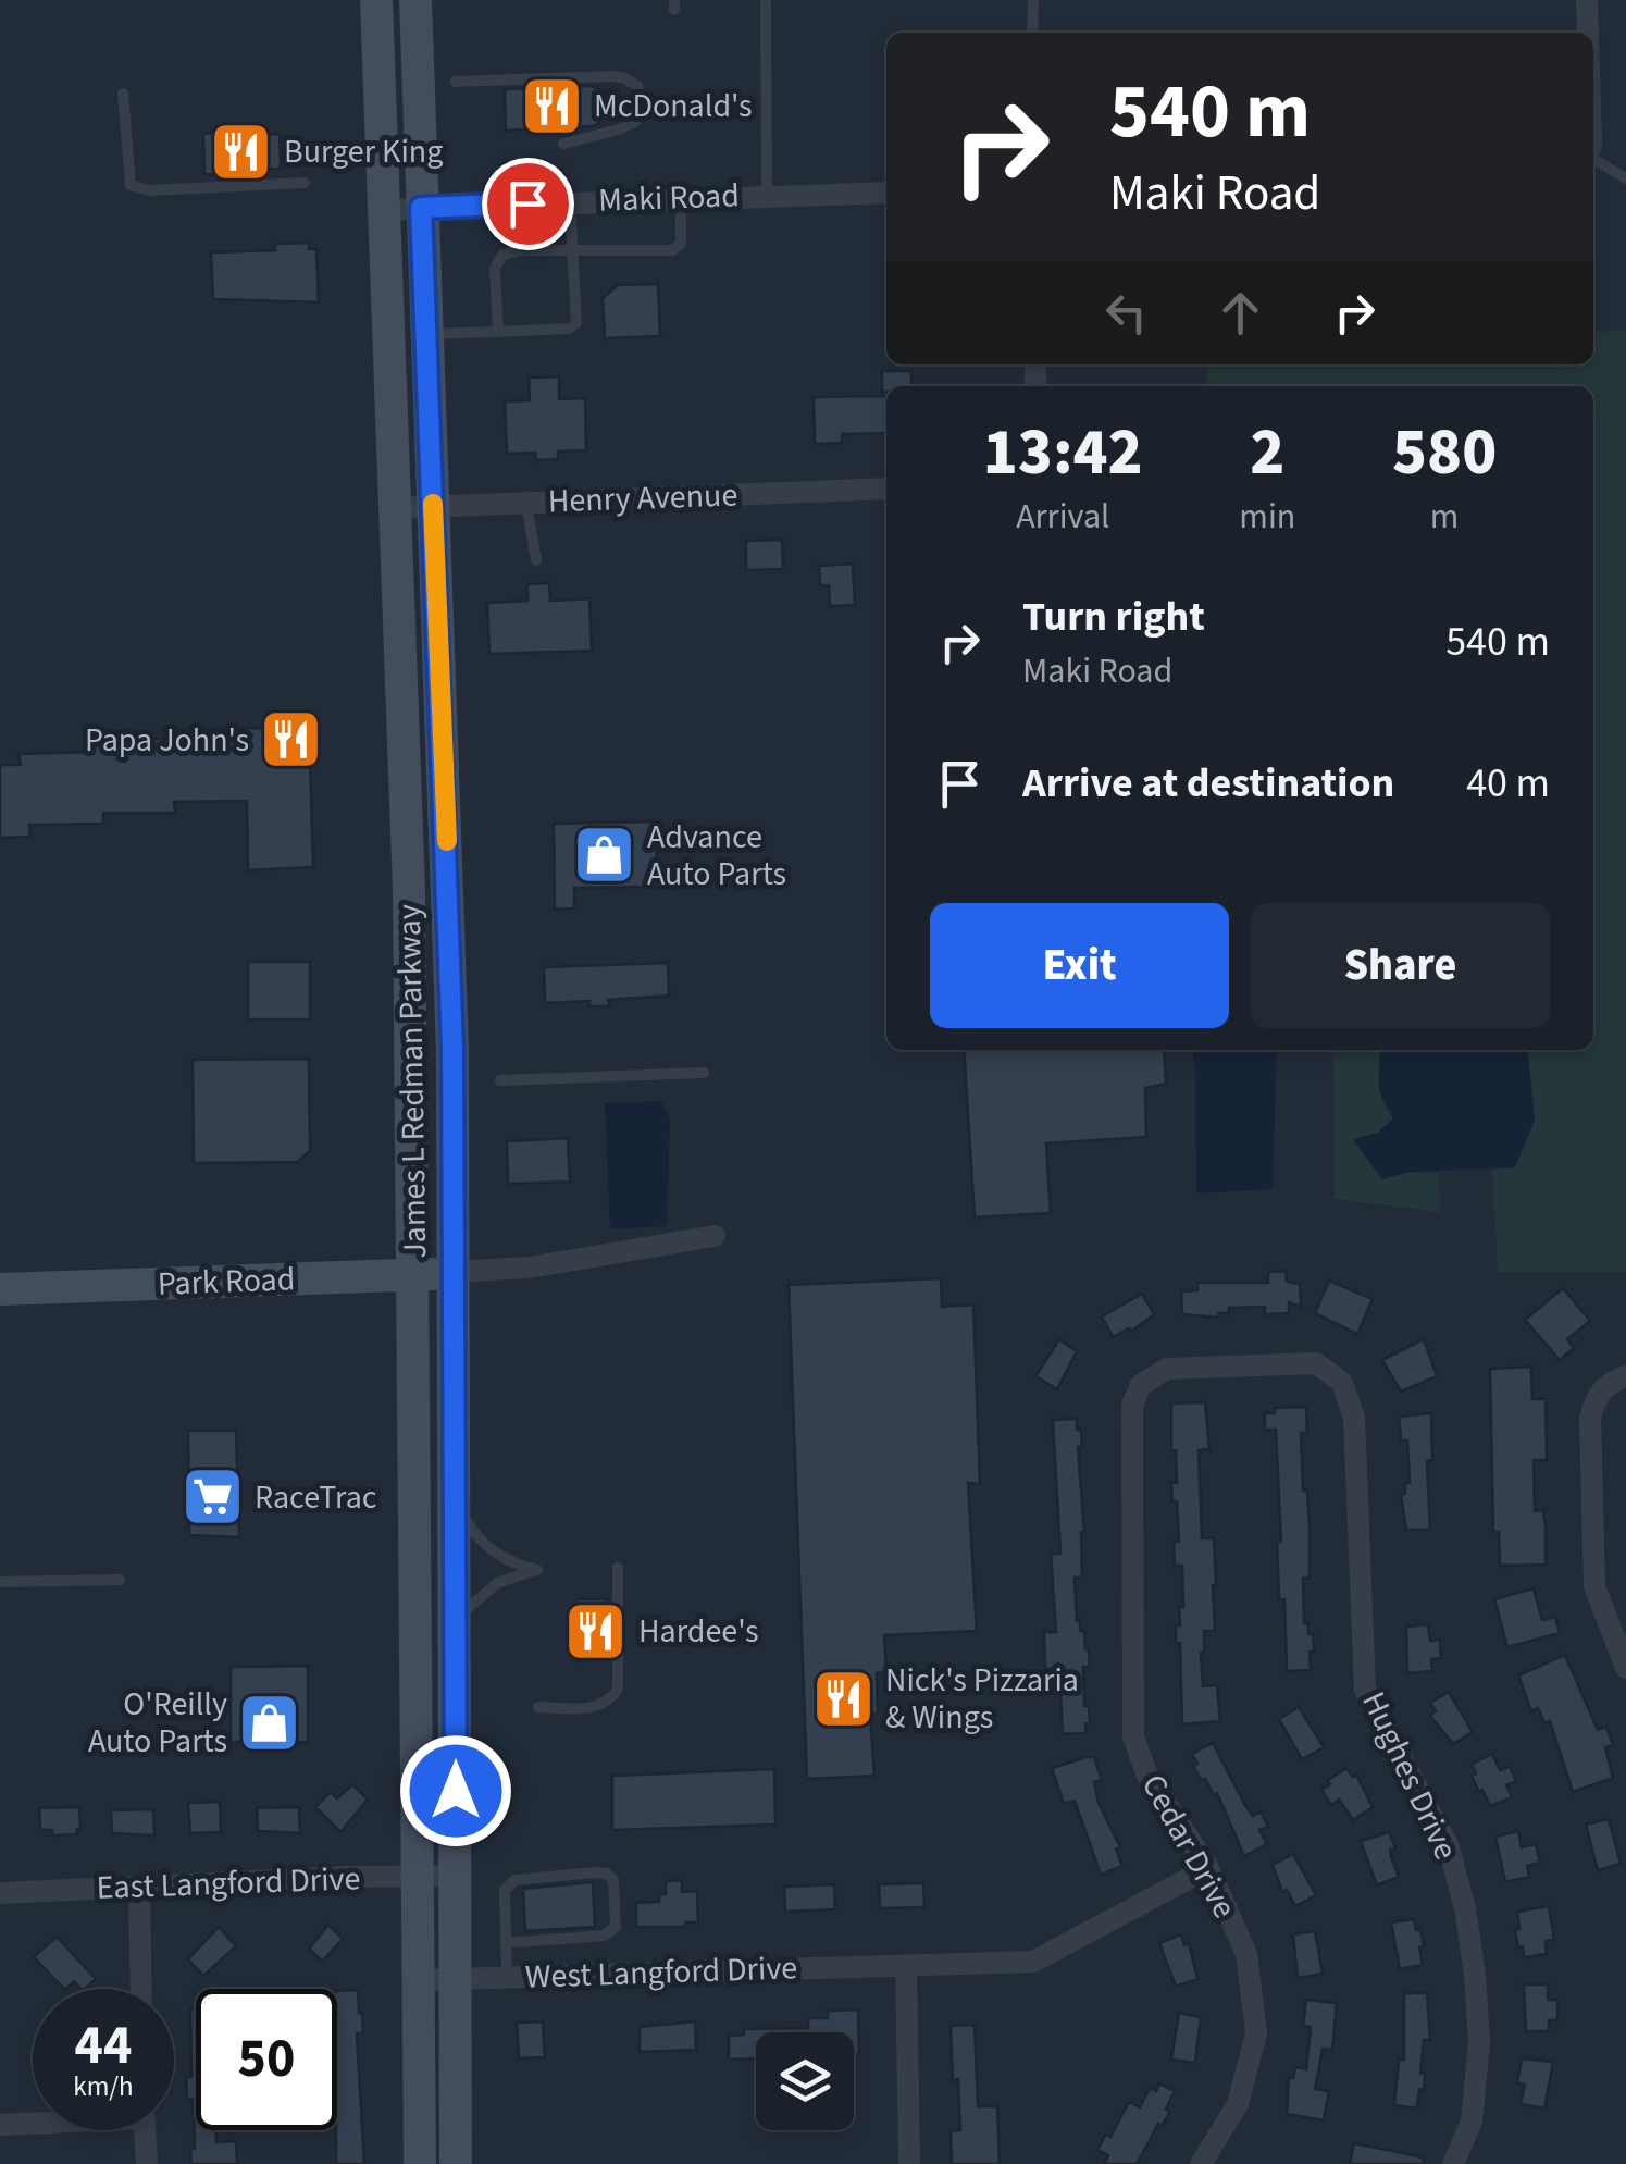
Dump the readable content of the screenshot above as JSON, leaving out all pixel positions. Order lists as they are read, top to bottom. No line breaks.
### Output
{"streets":{"main road":["James L Redman Parkway","Park Road"],"street":["Maki Road","Henry Avenue","Hughes Drive","Cedar Drive","East Langford Drive","West Langford Drive"]},"crossings":[["Maki Road","James L Redman Parkway"],["Henry Avenue","James L Redman Parkway"],["James L Redman Parkway","Park Road"],["James L Redman Parkway","East Langford Drive"],["James L Redman Parkway","West Langford Drive"],["Hughes Drive","Cedar Drive"],["Cedar Drive","West Langford Drive"]],"places":{"restaurant":["McDonald's","Burger King","Papa John's","Hardee's","Nick's Pizzaria & Wings"],"shop":["Advance Auto Parts","O'Reilly Auto Parts"],"supermarket":["RaceTrac"]},"page":{"turn":["540 m","Maki Road"],"eta":["13:42","Arrival","2","min","580","m"],"list":[{"name":"Turn right","note":"Maki Road","value":"540 m"},{"name":"Arrive at destination","value":"40 m"}],"buttons":["Exit","Share"],"speed":"44 km/h","limit":"50"}}
